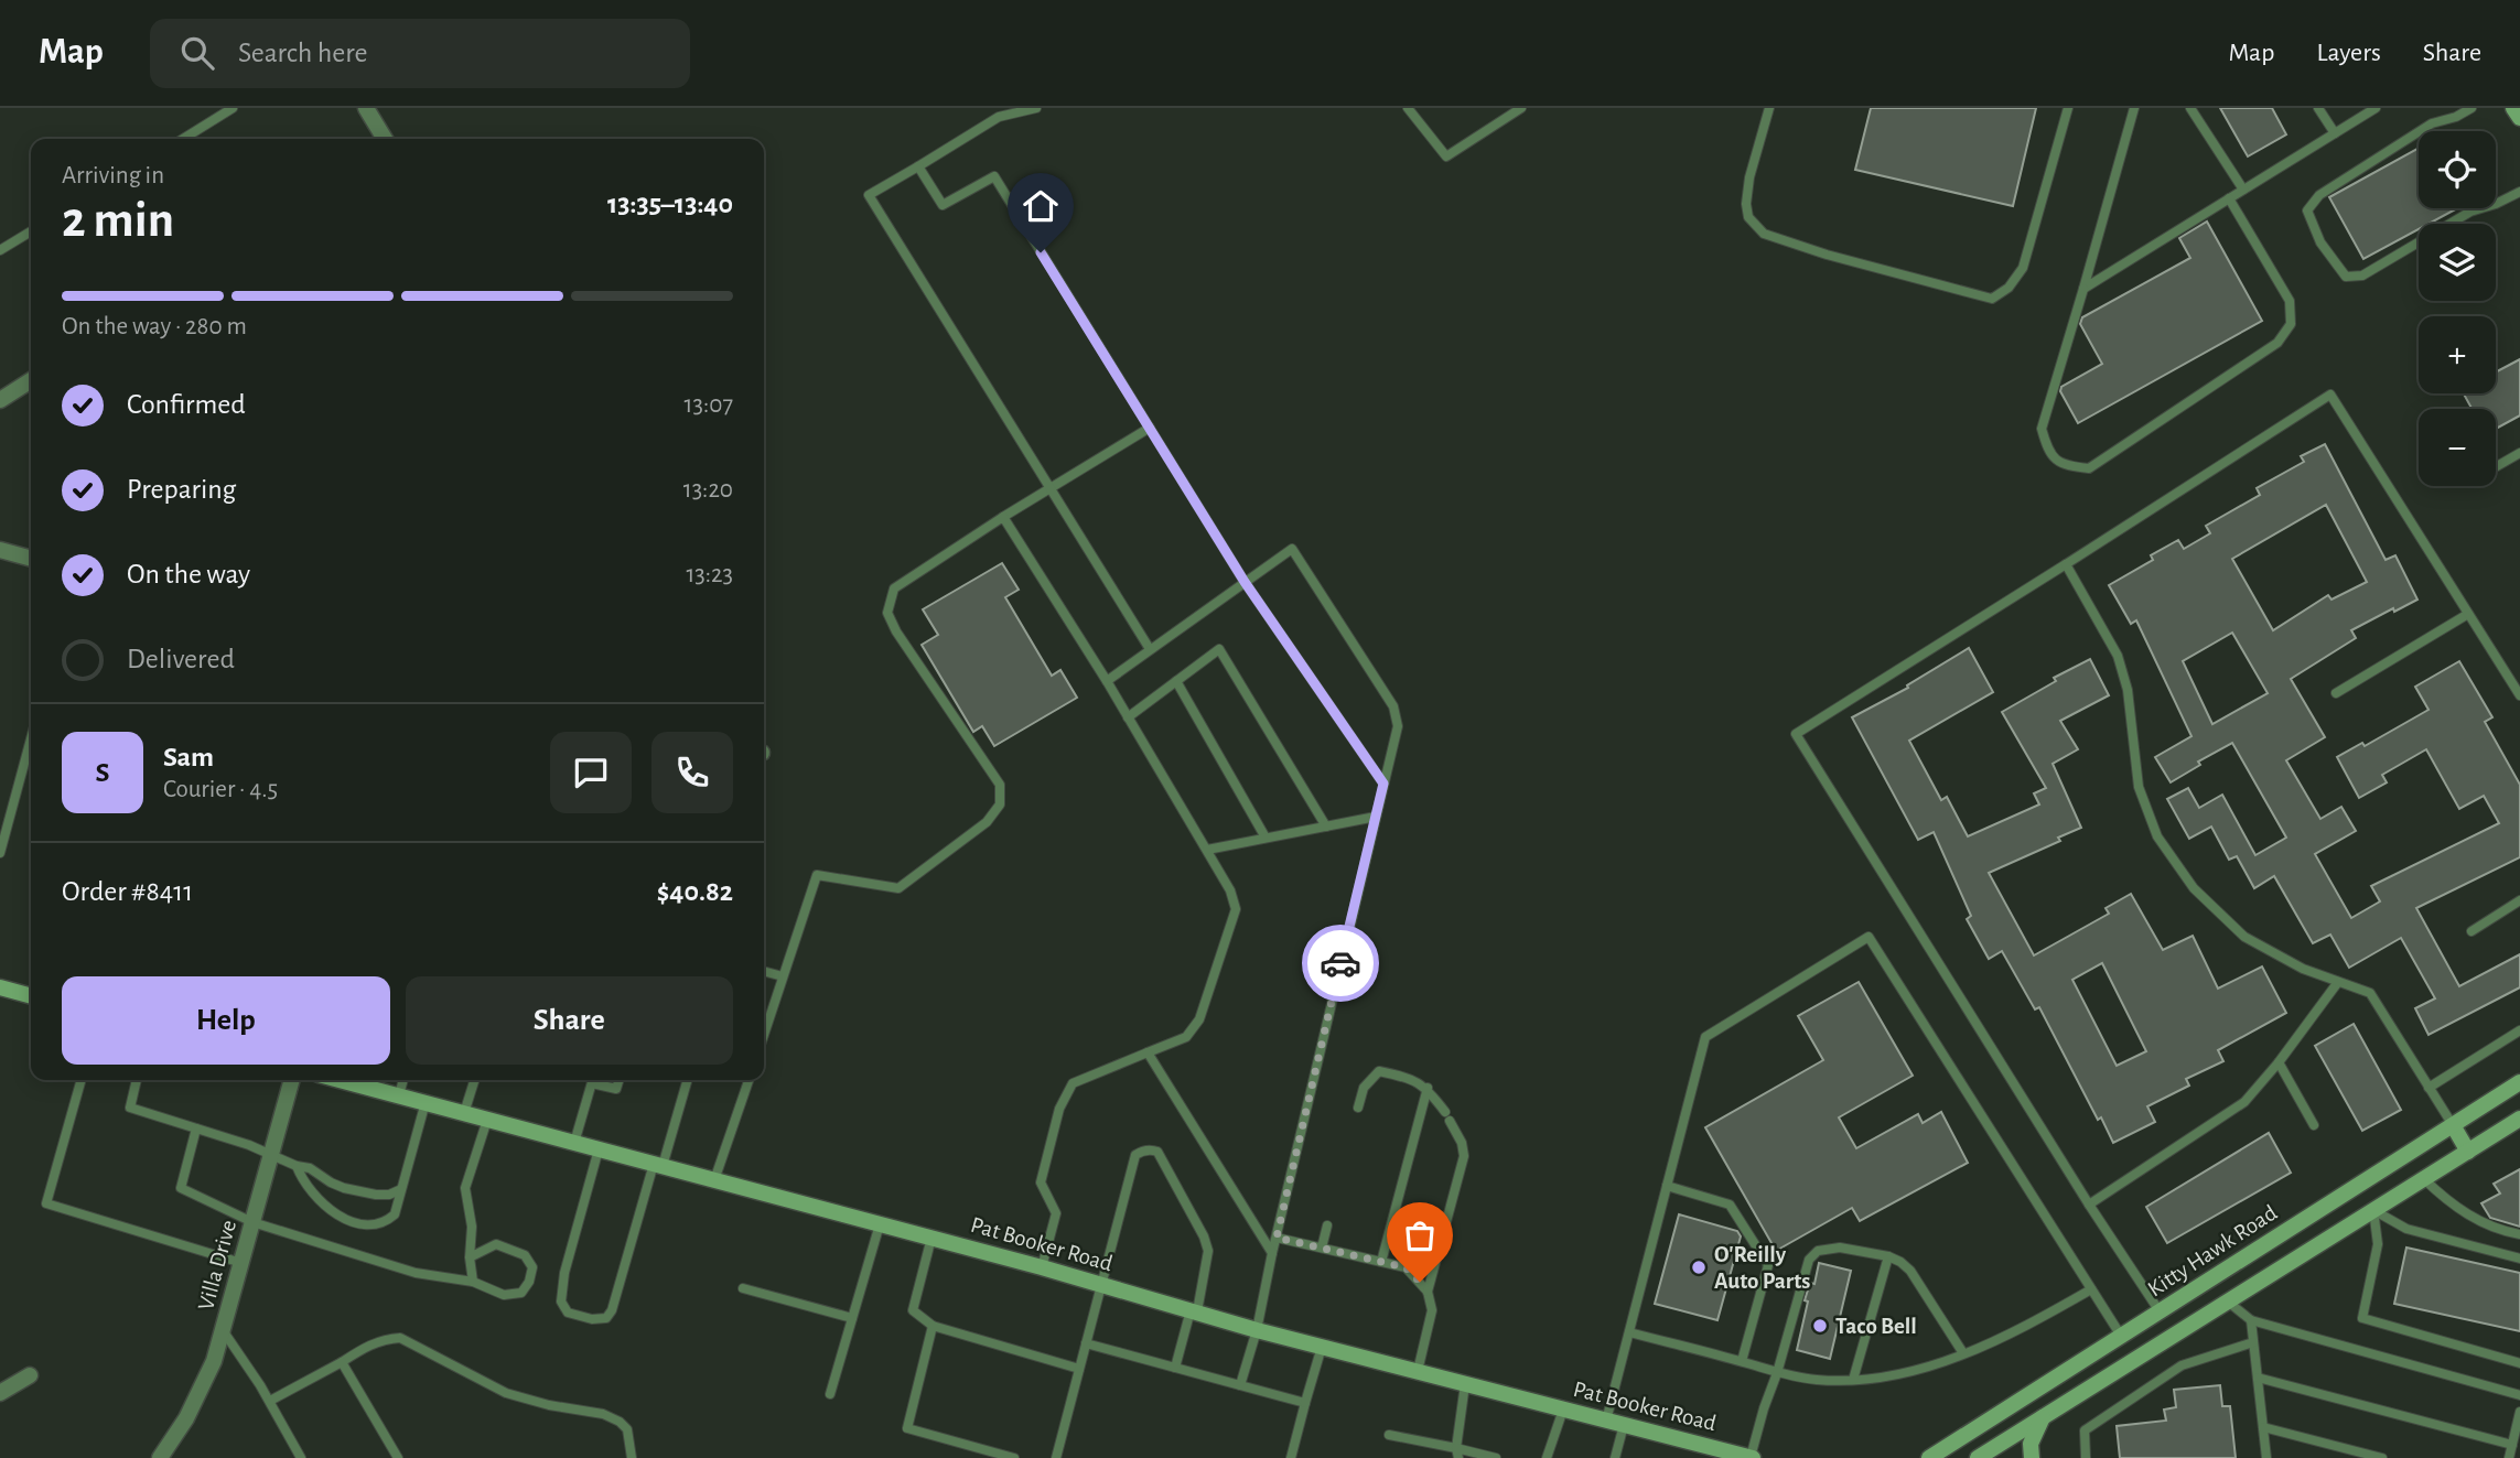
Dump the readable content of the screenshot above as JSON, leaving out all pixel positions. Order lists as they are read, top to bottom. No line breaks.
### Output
{"streets":{"main road":["Pat Booker Road","Kitty Hawk Road"],"street":["Villa Drive"]},"places":["O'Reilly Auto Parts","Taco Bell"],"page":{"header":"Map","search":"Search here","nav":["Map","Layers","Share"],"map_buttons":["+","−"],"heading":["2 min","Arriving in","13:35–13:40"],"panel":["Sam","Courier · 4.5","Order #8411","$40.82"],"bar":"On the way · 280 m","list":[["Confirmed","13:07"],["Preparing","13:20"],["On the way","13:23"],"Delivered"],"round":"S","buttons":["Help","Share"]}}
